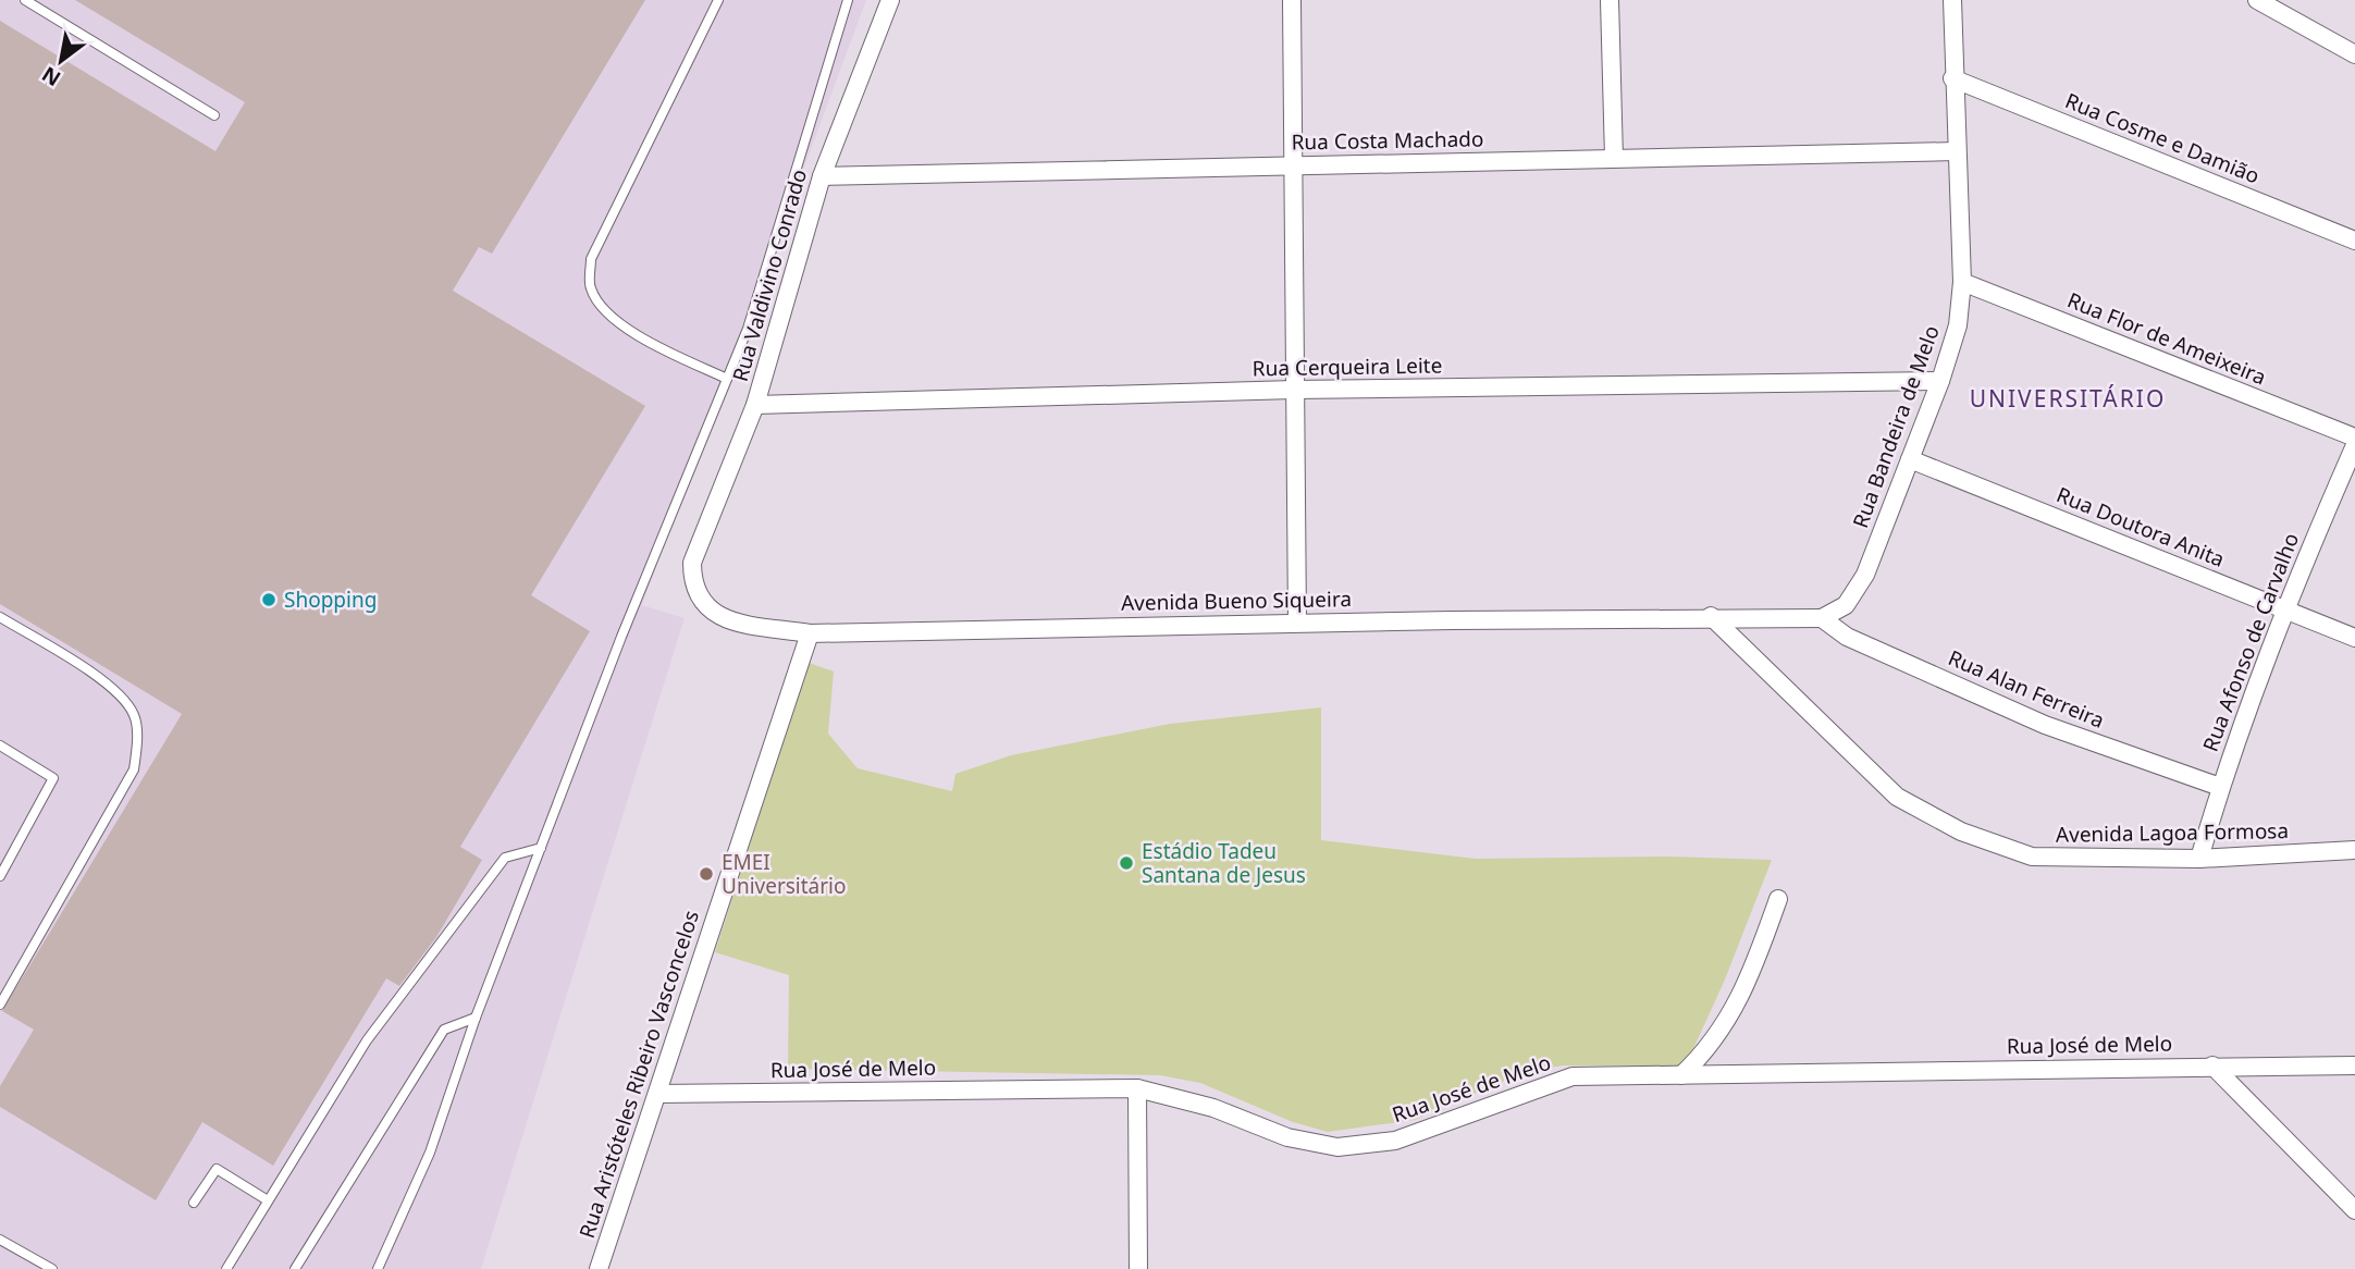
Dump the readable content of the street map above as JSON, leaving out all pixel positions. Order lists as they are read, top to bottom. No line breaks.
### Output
{"streets":{"street":["Rua Cosme e Damião","Rua Costa Machado","Rua Valdivino Conrado","Rua Flor de Ameixeira","Rua Cerqueira Leite","Rua Bandeira de Melo","Rua Doutora Anita","Avenida Bueno Siqueira","Rua Afonso de Carvalho","Rua Alan Ferreira","Avenida Lagoa Formosa","Rua José de Melo","Rua Aristóteles Ribeiro Vasconcelos"]},"crossings":[["Rua Cosme e Damião","Rua Bandeira de Melo"],["Rua Costa Machado","Rua Valdivino Conrado"],["Rua Costa Machado","Rua Bandeira de Melo"],["Rua Valdivino Conrado","Rua Cerqueira Leite"],["Rua Valdivino Conrado","Avenida Bueno Siqueira"],["Rua Flor de Ameixeira","Rua Bandeira de Melo"],["Rua Cerqueira Leite","Rua Bandeira de Melo"],["Rua Bandeira de Melo","Rua Doutora Anita"],["Rua Bandeira de Melo","Avenida Bueno Siqueira"],["Rua Bandeira de Melo","Rua Alan Ferreira"],["Rua Doutora Anita","Rua Afonso de Carvalho"],["Avenida Bueno Siqueira","Rua Alan Ferreira"],["Avenida Bueno Siqueira","Avenida Lagoa Formosa"],["Avenida Bueno Siqueira","Rua Aristóteles Ribeiro Vasconcelos"],["Rua Afonso de Carvalho","Rua Alan Ferreira"],["Rua Afonso de Carvalho","Avenida Lagoa Formosa"],["Rua José de Melo","Rua Aristóteles Ribeiro Vasconcelos"]],"districts":["UNIVERSITÁRIO"],"places":["Shopping","Estádio Tadeu Santana de Jesus","EMEI Universitário"],"north":"bottom left"}
